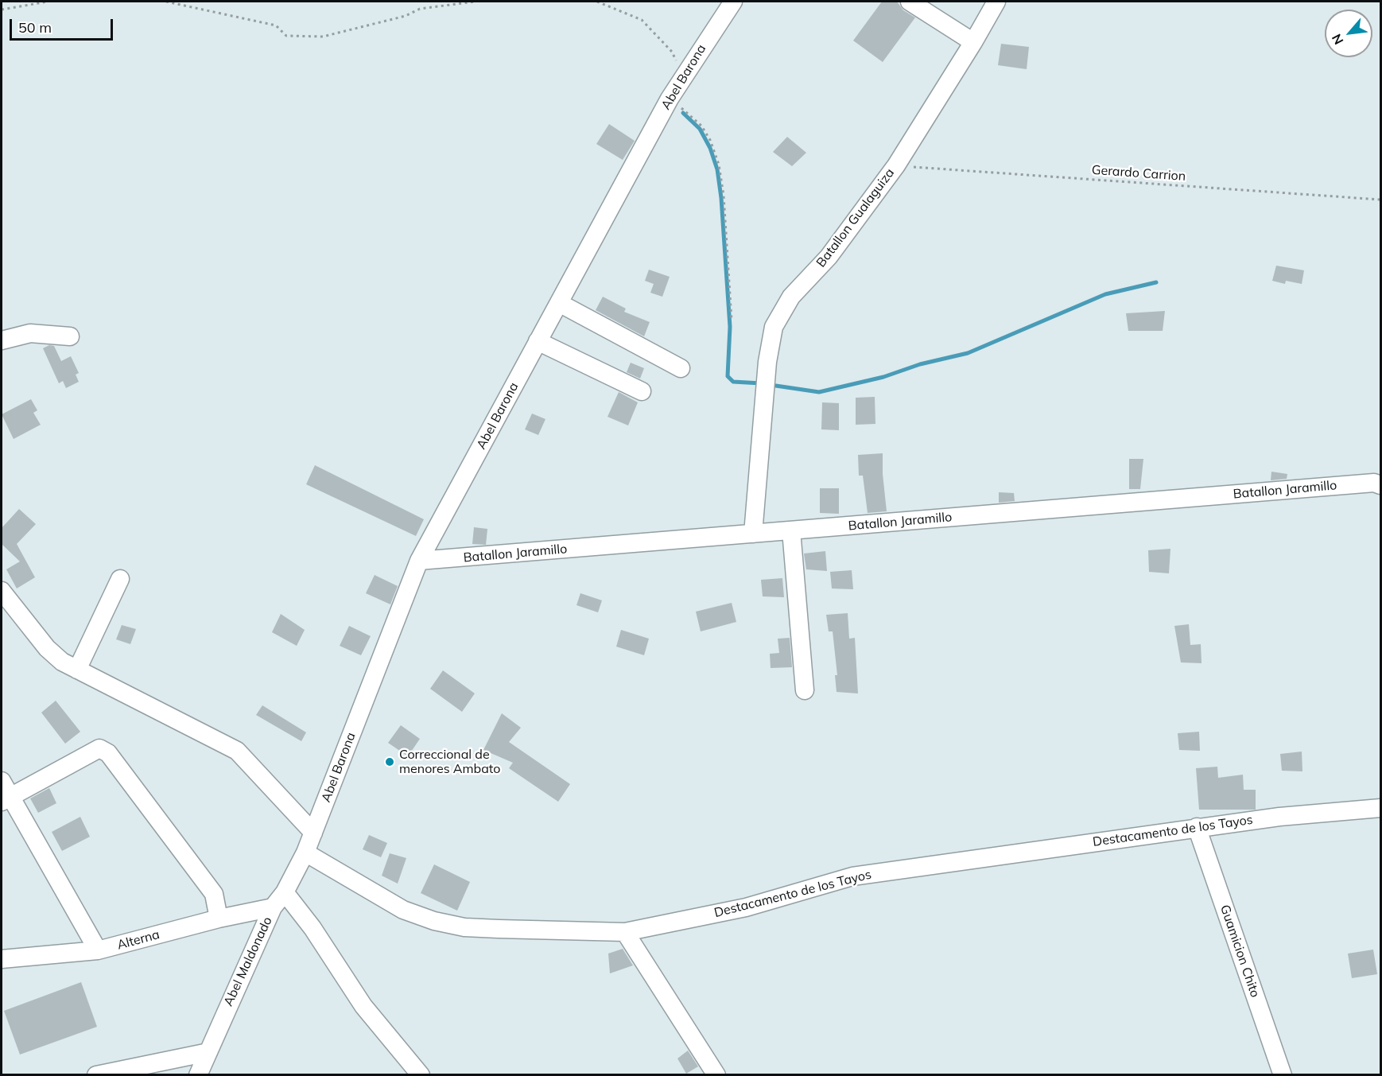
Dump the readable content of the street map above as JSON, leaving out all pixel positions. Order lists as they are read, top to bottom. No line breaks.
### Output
{"streets":{"street":["Abel Barona","Batallon Gualaguiza","Batallon Jaramillo","Destacamento de los Tayos","Alterna","Guamicion Chito","Abel Maldonado"],"path":["Gerardo Carrion"]},"crossings":[["Abel Barona","Batallon Jaramillo"],["Abel Barona","Destacamento de los Tayos"],["Abel Barona","Abel Maldonado"],["Gerardo Carrion","Batallon Gualaguiza"],["Batallon Gualaguiza","Batallon Jaramillo"],["Destacamento de los Tayos","Guamicion Chito"],["Destacamento de los Tayos","Abel Maldonado"],["Alterna","Abel Maldonado"]],"places":["Correccional de menores Ambato"],"scale_bar":"50 m","north":"bottom left"}
